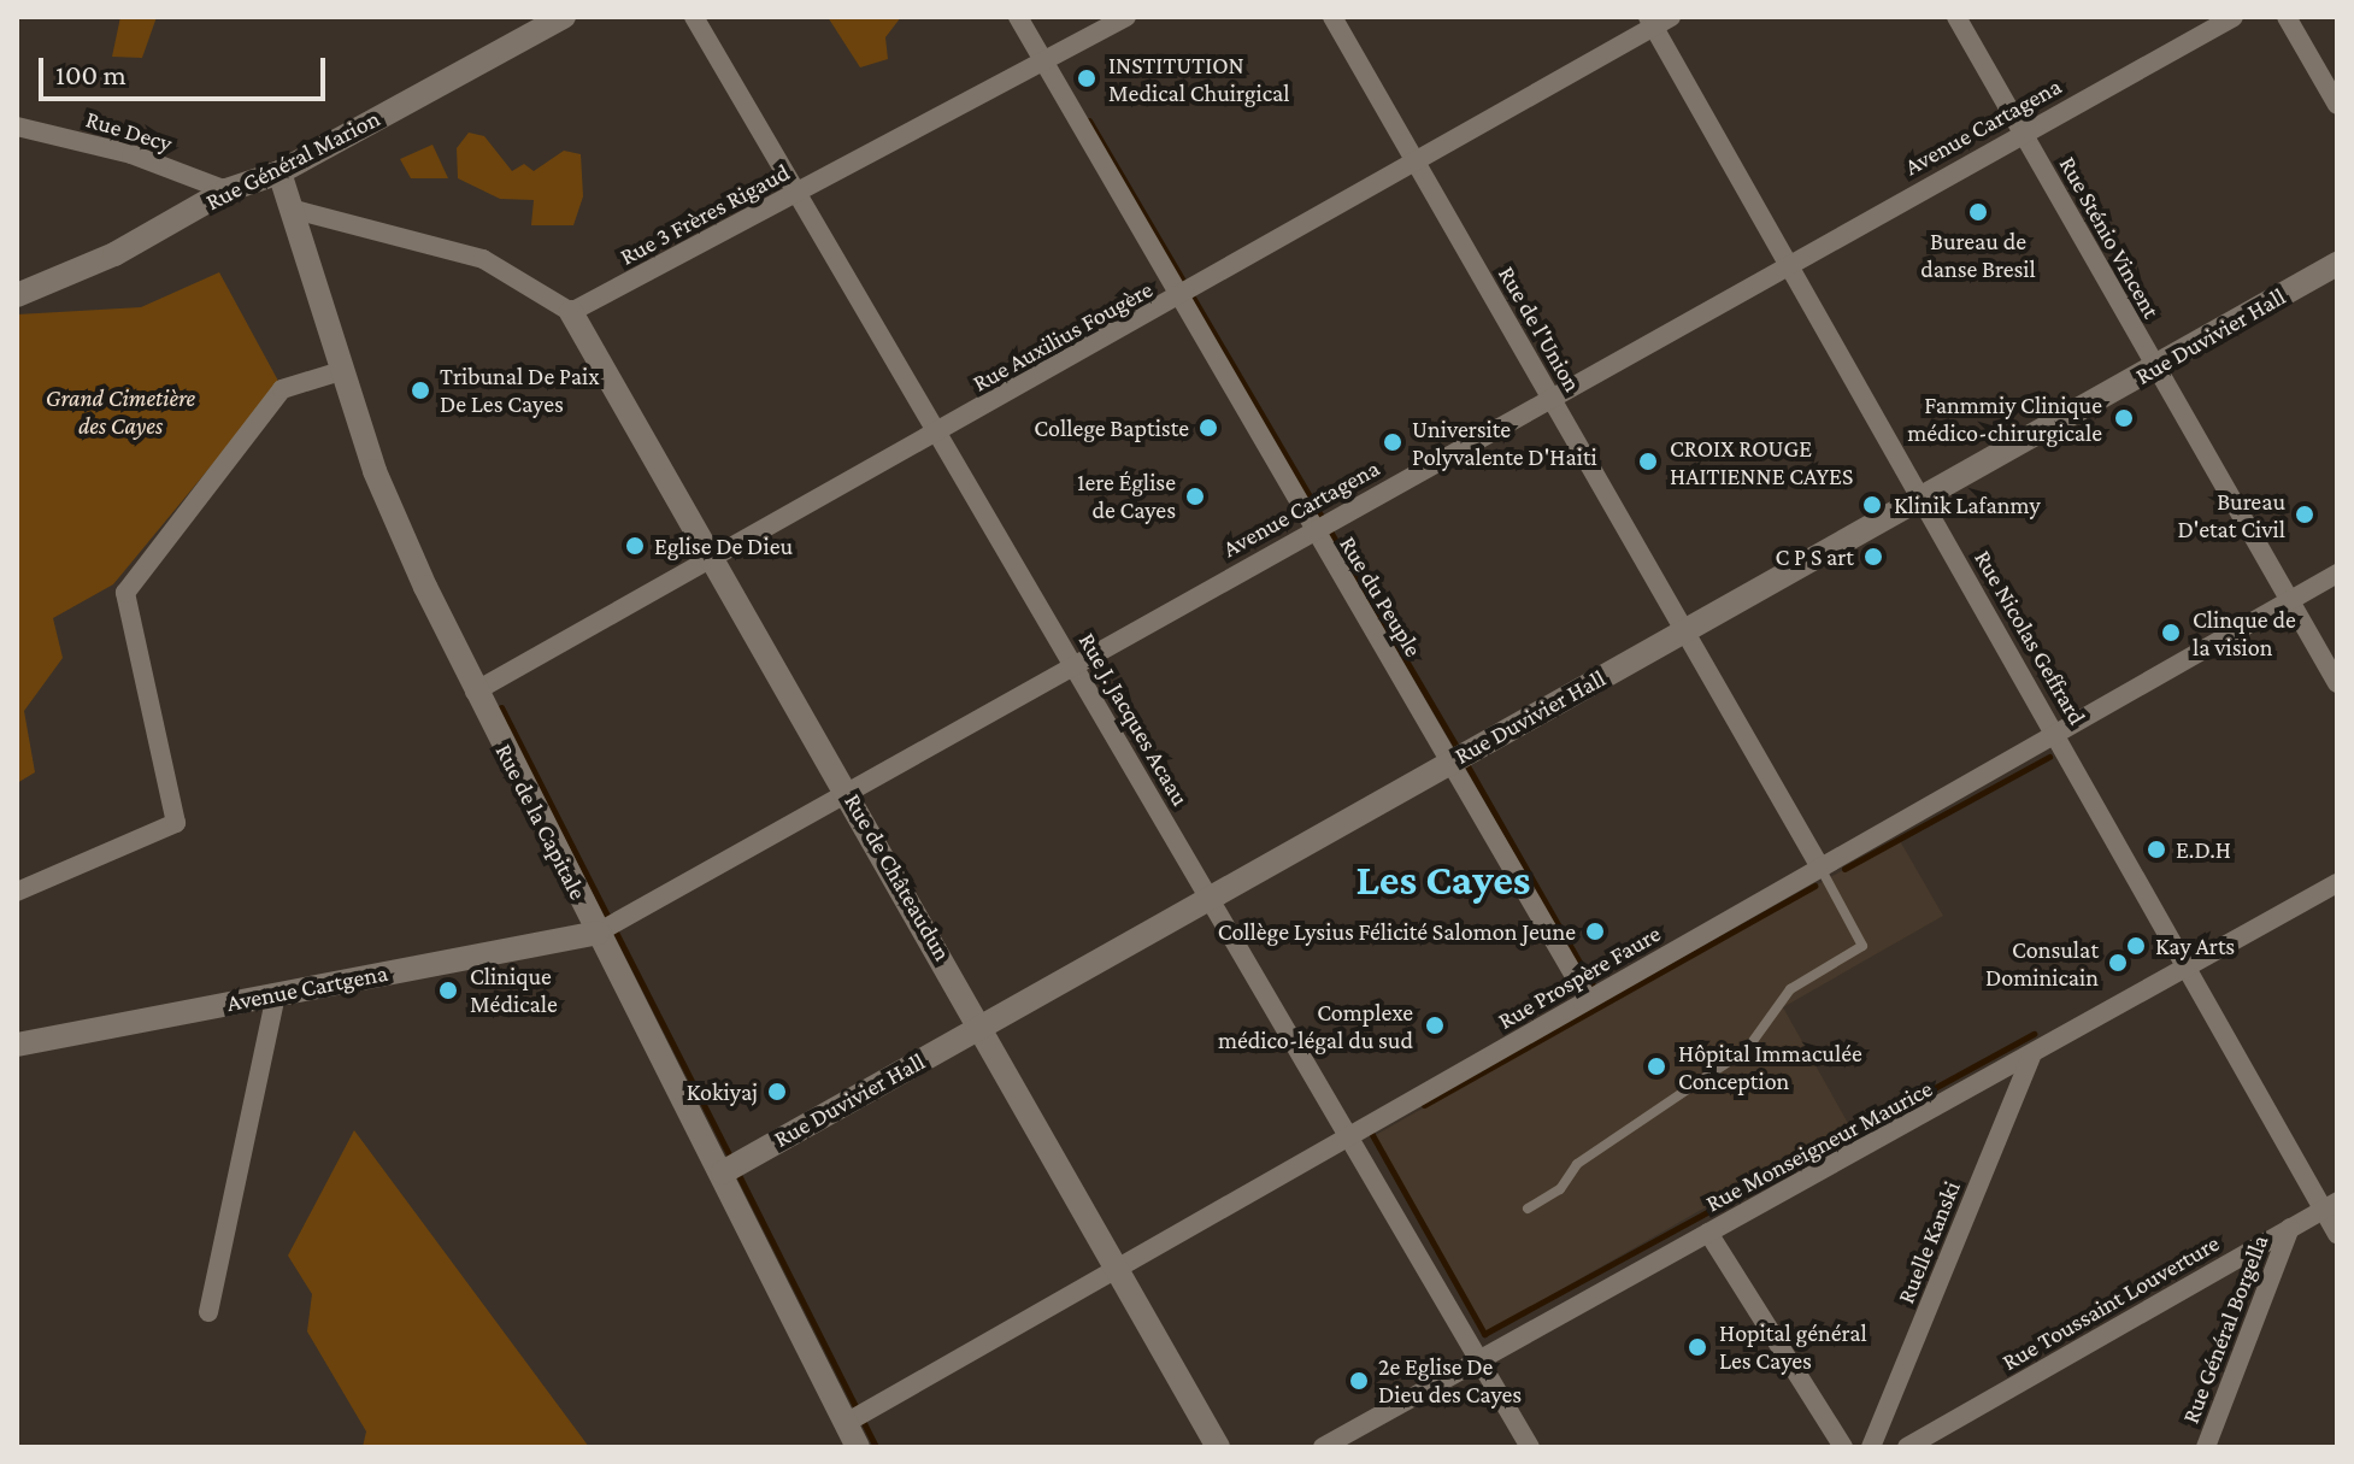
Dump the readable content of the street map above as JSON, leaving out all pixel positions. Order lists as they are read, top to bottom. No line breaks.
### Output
{"streets":{"street":["Avenue Cartagena","Rue Decy","Rue Général Marion","Rue 3 Frères Rigaud","Rue Sténio Vincent","Rue de l'Union","Rue Auxilius Fougère","Rue Duvivier Hall","Rue du Peuple","Rue Nicolas Geffrard","Rue J. Jacques Acaau","Rue de la Capitale","Rue de Châteaudun","Rue Prospère Faure","Avenue Cartgena","Rue Monseigneur Maurice","Ruelle Kanski","Rue Toussaint Louverture","Rue Général Borgella"]},"crossings":[["Avenue Cartagena","Rue Sténio Vincent"],["Avenue Cartagena","Rue de l'Union"],["Avenue Cartagena","Rue du Peuple"],["Avenue Cartagena","Rue Nicolas Geffrard"],["Avenue Cartagena","Rue J. Jacques Acaau"],["Avenue Cartagena","Rue de la Capitale"],["Avenue Cartagena","Rue de Châteaudun"],["Avenue Cartagena","Avenue Cartgena"],["Rue Decy","Rue Général Marion"],["Rue Général Marion","Rue de la Capitale"],["Rue 3 Frères Rigaud","Rue du Peuple"],["Rue 3 Frères Rigaud","Rue J. Jacques Acaau"],["Rue 3 Frères Rigaud","Rue de Châteaudun"],["Rue Sténio Vincent","Rue Duvivier Hall"],["Rue Sténio Vincent","Rue Prospère Faure"],["Rue de l'Union","Rue Auxilius Fougère"],["Rue de l'Union","Rue Duvivier Hall"],["Rue de l'Union","Rue Prospère Faure"],["Rue Auxilius Fougère","Rue du Peuple"],["Rue Auxilius Fougère","Rue Nicolas Geffrard"],["Rue Auxilius Fougère","Rue J. Jacques Acaau"],["Rue Auxilius Fougère","Rue de la Capitale"],["Rue Auxilius Fougère","Rue de Châteaudun"],["Rue Duvivier Hall","Rue du Peuple"],["Rue Duvivier Hall","Rue Nicolas Geffrard"],["Rue Duvivier Hall","Rue J. Jacques Acaau"],["Rue Duvivier Hall","Rue de la Capitale"],["Rue Duvivier Hall","Rue de Châteaudun"],["Rue du Peuple","Rue Prospère Faure"],["Rue Nicolas Geffrard","Rue Prospère Faure"],["Rue Nicolas Geffrard","Rue Monseigneur Maurice"],["Rue Nicolas Geffrard","Rue Toussaint Louverture"],["Rue J. Jacques Acaau","Rue Prospère Faure"],["Rue J. Jacques Acaau","Rue Monseigneur Maurice"],["Rue de la Capitale","Rue Prospère Faure"],["Rue de la Capitale","Avenue Cartgena"],["Rue de Châteaudun","Rue Prospère Faure"],["Rue Monseigneur Maurice","Ruelle Kanski"],["Rue Toussaint Louverture","Rue Général Borgella"]],"districts":["Les Cayes"],"parks":["Grand Cimetière des Cayes"],"places":["INSTITUTION Medical Chuirgical","Bureau de danse Bresil","Tribunal De Paix De Les Cayes","Fanmmiy Clinique médico-chirurgicale","College Baptiste","Universite Polyvalente D'Haiti","CROIX ROUGE HAITIENNE CAYES","1ere Église de Cayes","Klinik Lafanmy","Bureau D'etat Civil","Eglise De Dieu","C P S art","Clinque de la vision","E.D.H","Collège Lysius Félicité Salomon Jeune","Kay Arts","Consulat Dominicain","Clinique Médicale","Complexe médico-légal du sud","Hôpital Immaculée Conception","Kokiyaj","Hopital général Les Cayes","2e Eglise De Dieu des Cayes"],"scale_bar":"100 m"}
